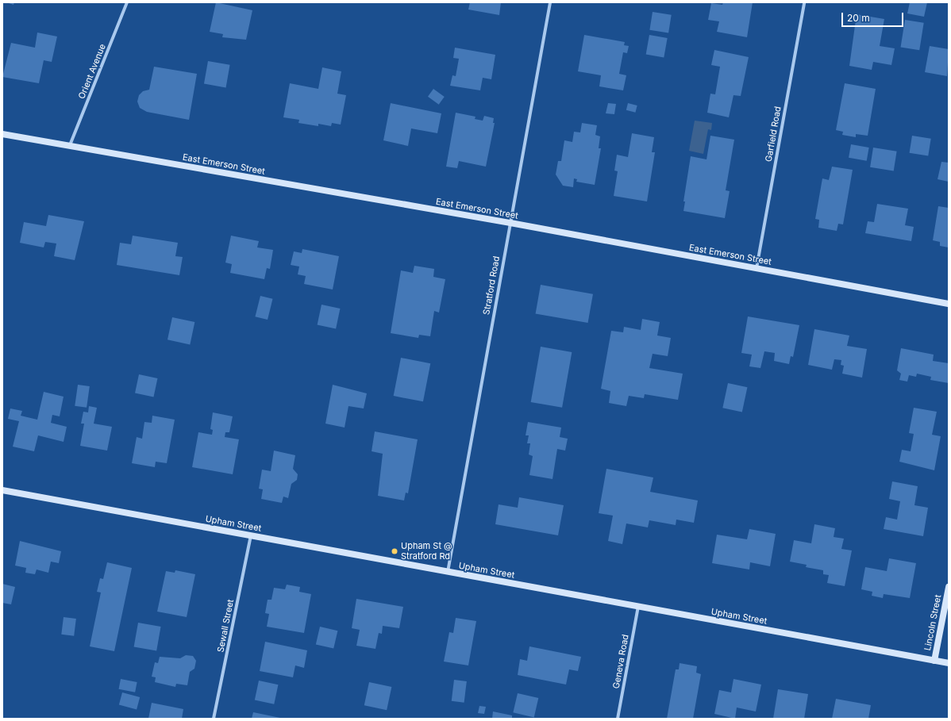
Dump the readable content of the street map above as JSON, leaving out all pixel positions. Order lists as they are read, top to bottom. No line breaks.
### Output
{"streets":{"street":["Orient Avenue","Garfield Road","East Emerson Street","Stratford Road","Upham Street","Lincoln Street","Sewall Street","Geneva Road"]},"crossings":[["Orient Avenue","East Emerson Street"],["Garfield Road","East Emerson Street"],["East Emerson Street","Stratford Road"],["Stratford Road","Upham Street"],["Upham Street","Lincoln Street"],["Upham Street","Sewall Street"],["Upham Street","Geneva Road"]],"places":["Upham St @ Stratford Rd"],"scale_bar":"20 m"}
